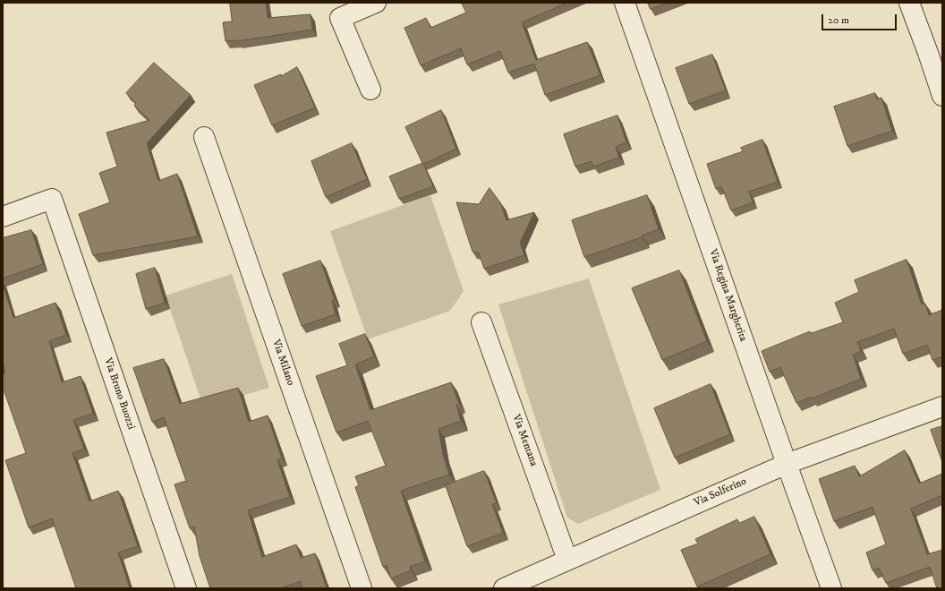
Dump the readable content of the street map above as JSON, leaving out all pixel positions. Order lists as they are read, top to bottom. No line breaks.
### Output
{"streets":{"street":["Via Regina Margherita","Via Milano","Via Bruno Buozzi","Via Mentana","Via Solferino"]},"crossings":[["Via Regina Margherita","Via Solferino"],["Via Mentana","Via Solferino"]],"scale_bar":"20 m"}
